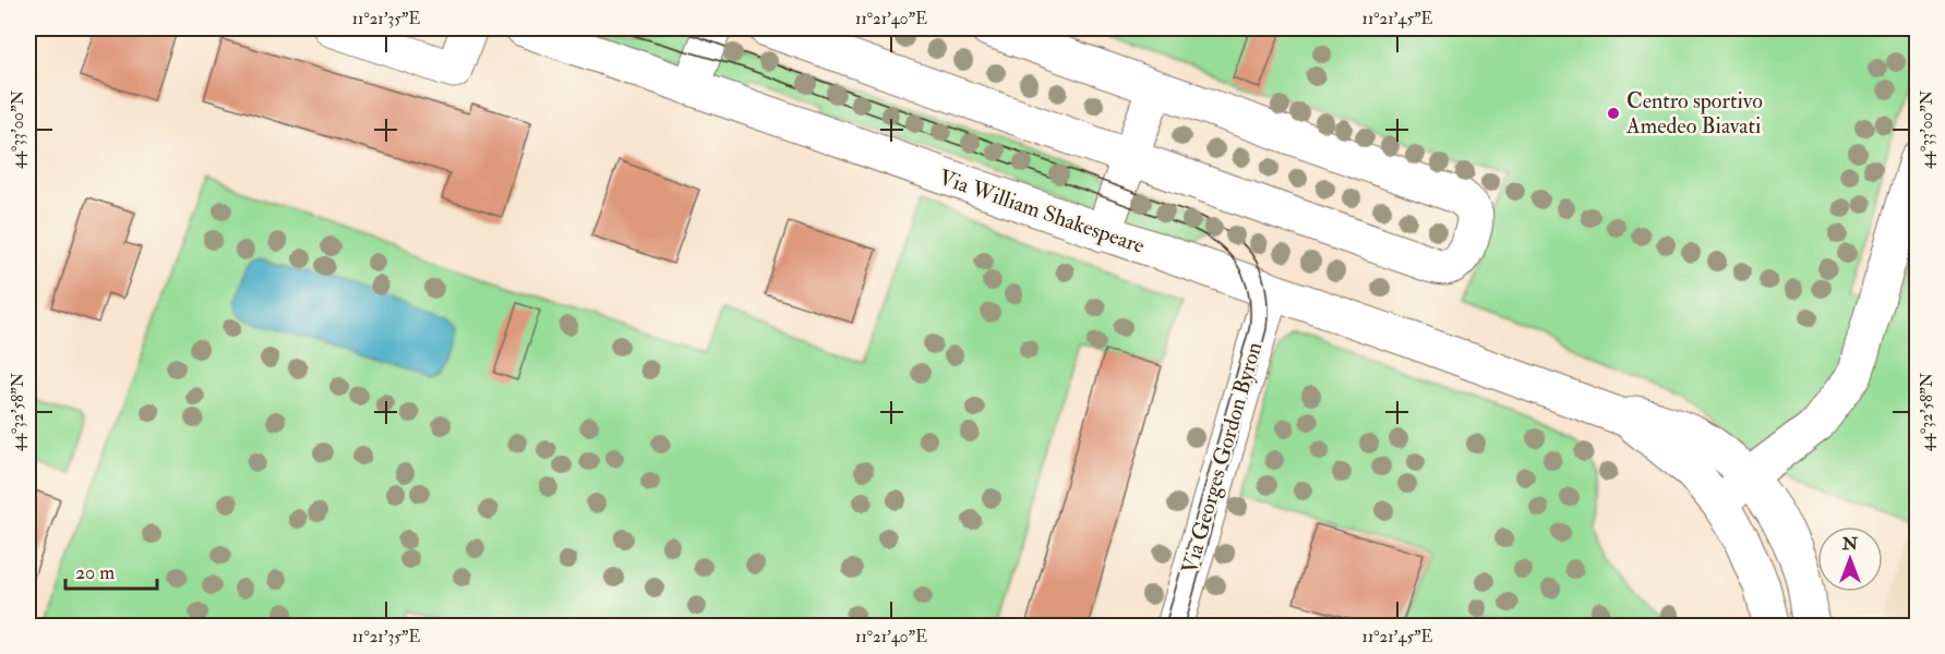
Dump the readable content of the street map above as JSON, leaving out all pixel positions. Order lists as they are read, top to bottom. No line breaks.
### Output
{"streets":{"main road":["Via William Shakespeare","Via Georges Gordon Byron"]},"crossings":[["Via William Shakespeare","Via Georges Gordon Byron"]],"places":["Centro sportivo Amedeo Biavati"],"scale_bar":"20 m","north":"top","coordinates":["11°21'35\"E","11°21'40\"E","11°21'45\"E","44°33'00\"N","44°32'58\"N"]}
